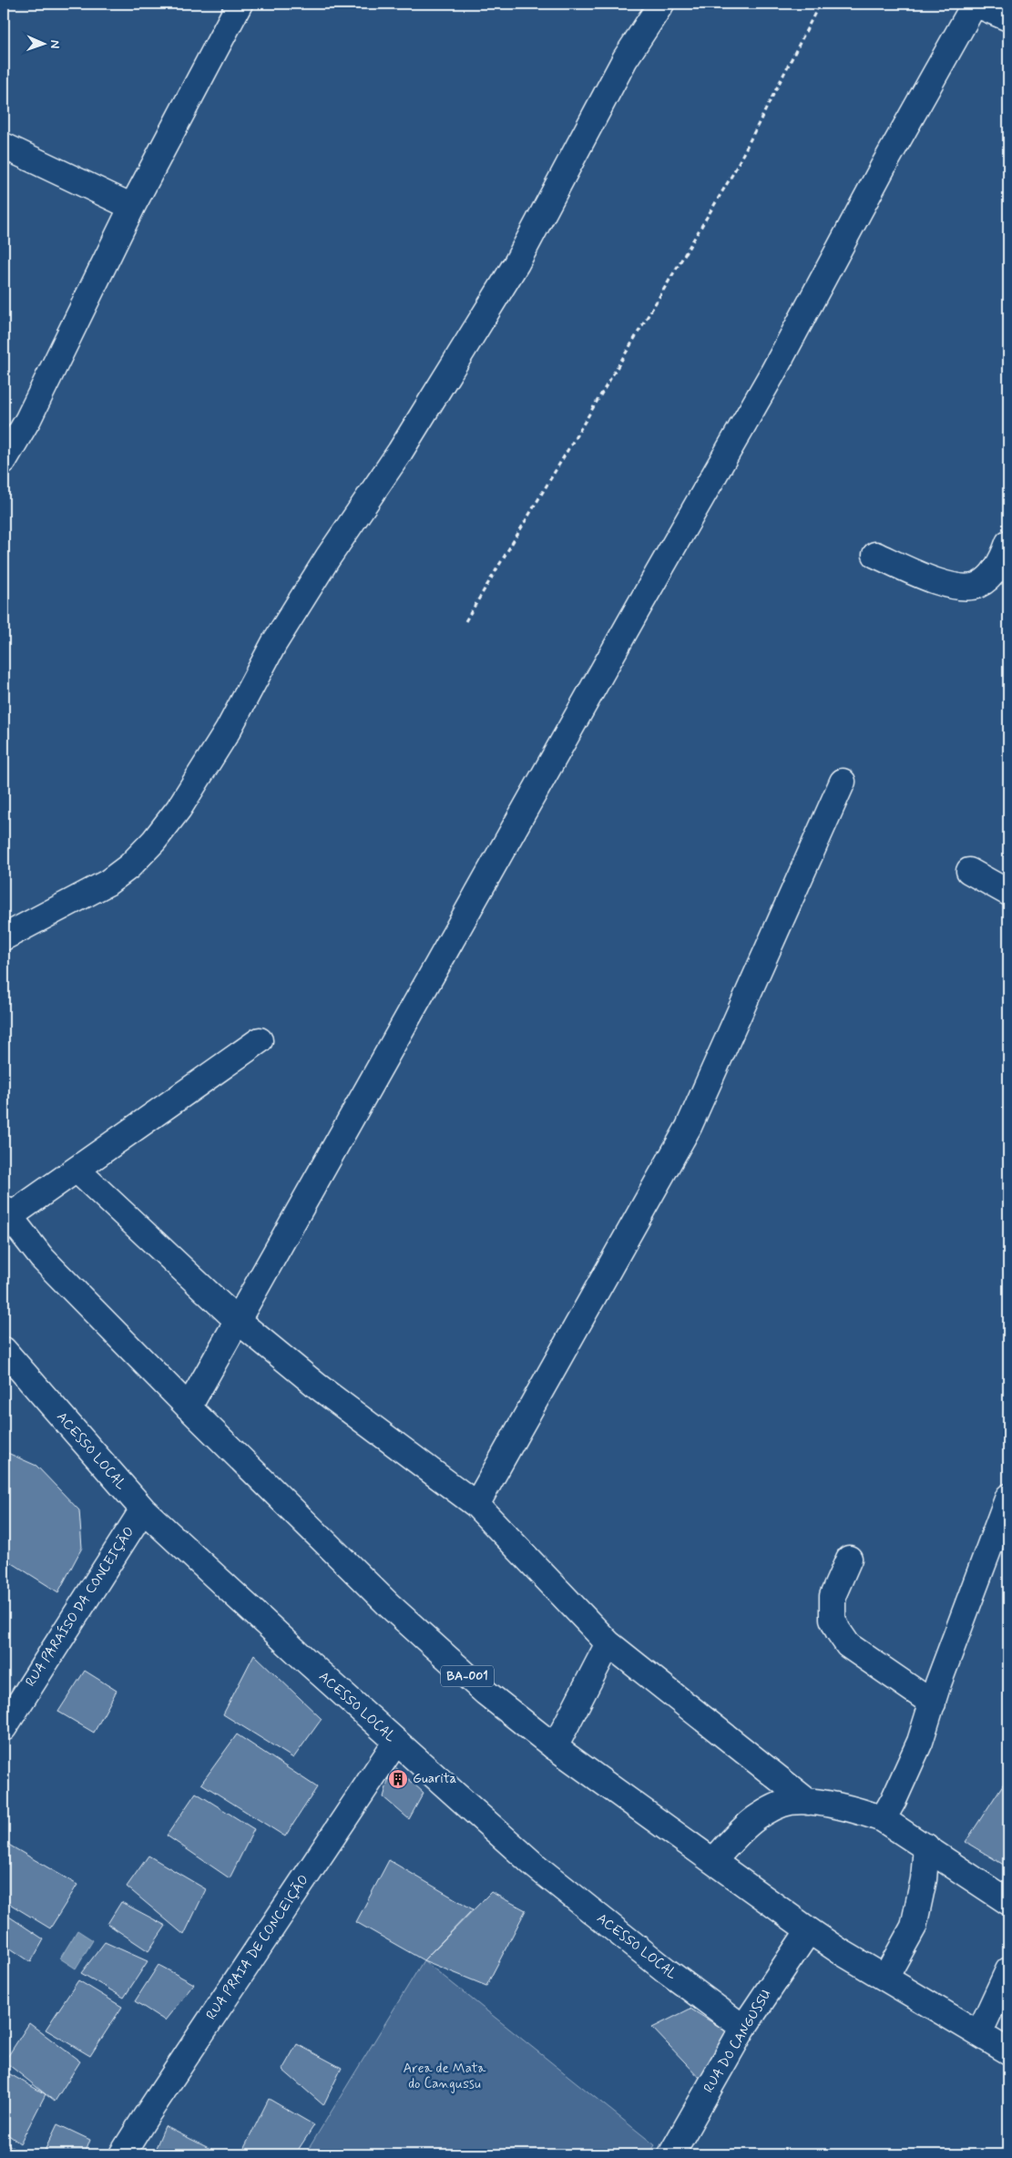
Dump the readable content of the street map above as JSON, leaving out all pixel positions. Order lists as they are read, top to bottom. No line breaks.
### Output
{"streets":{"street":["ACESSO LOCAL","RUA PARAÍSO DA CONCEIÇÃO","BA-001","RUA PRAIA DE CONCEIÇÃO","RUA DO CANGUSSU"]},"crossings":[["ACESSO LOCAL","RUA PARAÍSO DA CONCEIÇÃO"],["ACESSO LOCAL","RUA PRAIA DE CONCEIÇÃO"],["ACESSO LOCAL","RUA DO CANGUSSU"],["BA-001","RUA DO CANGUSSU"]],"parks":["Area de Mata do Cangussu"],"places":{"building":["Guarita"]},"north":"right"}
